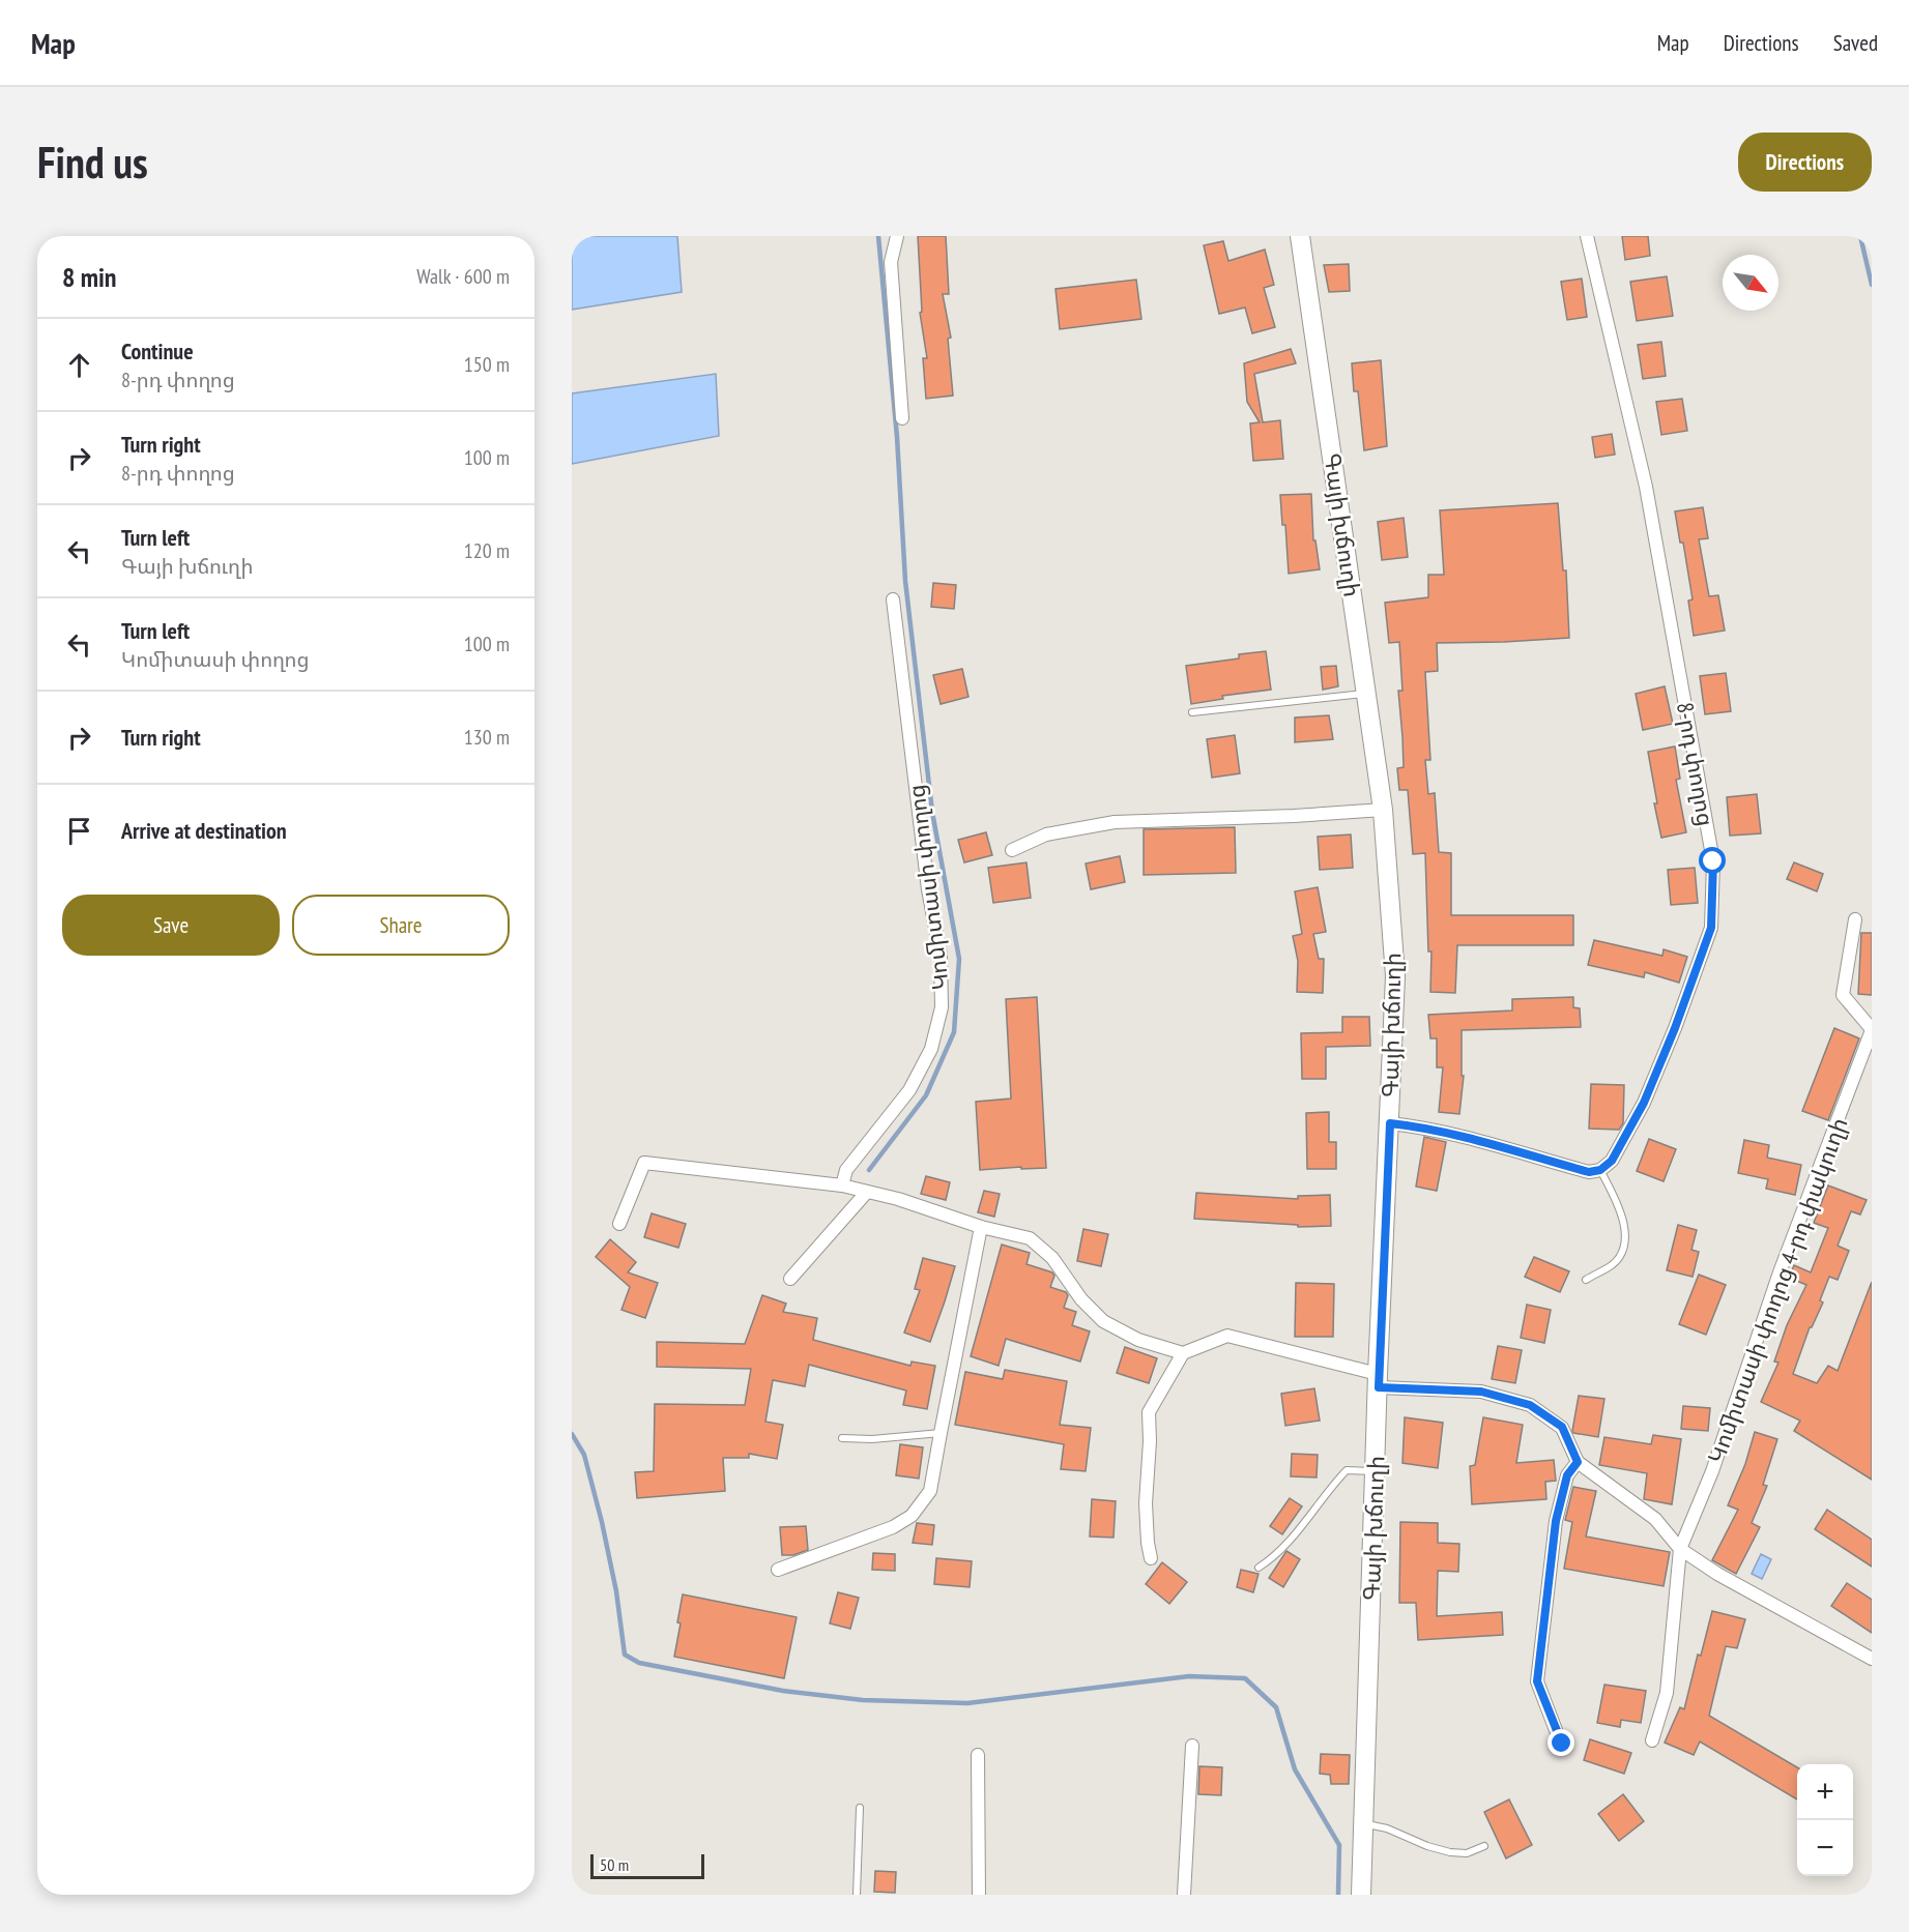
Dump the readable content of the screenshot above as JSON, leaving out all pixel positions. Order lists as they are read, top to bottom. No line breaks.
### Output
{"streets":{"main road":["Գայի խճուղի"],"street":["8-րդ փողոց","Կոմիտասի փողոց","Կոմիտասի փողոց 4-րդ փակուղի"]},"scale_bar":"50 m","north":"bottom right","page":{"header":"Map","nav":["Map","Directions","Saved"],"buttons":["Directions",["Save","Share"]],"title":"Find us","heading":["8 min","Walk · 600 m"],"list":[["Continue","8-րդ փողոց","150 m"],["Turn right","8-րդ փողոց","100 m"],["Turn left","Գայի խճուղի","120 m"],["Turn left","Կոմիտասի փողոց","100 m"],["Turn right","130 m"],"Arrive at destination"],"map_buttons":["+","−"],"scale":"50 m"}}
